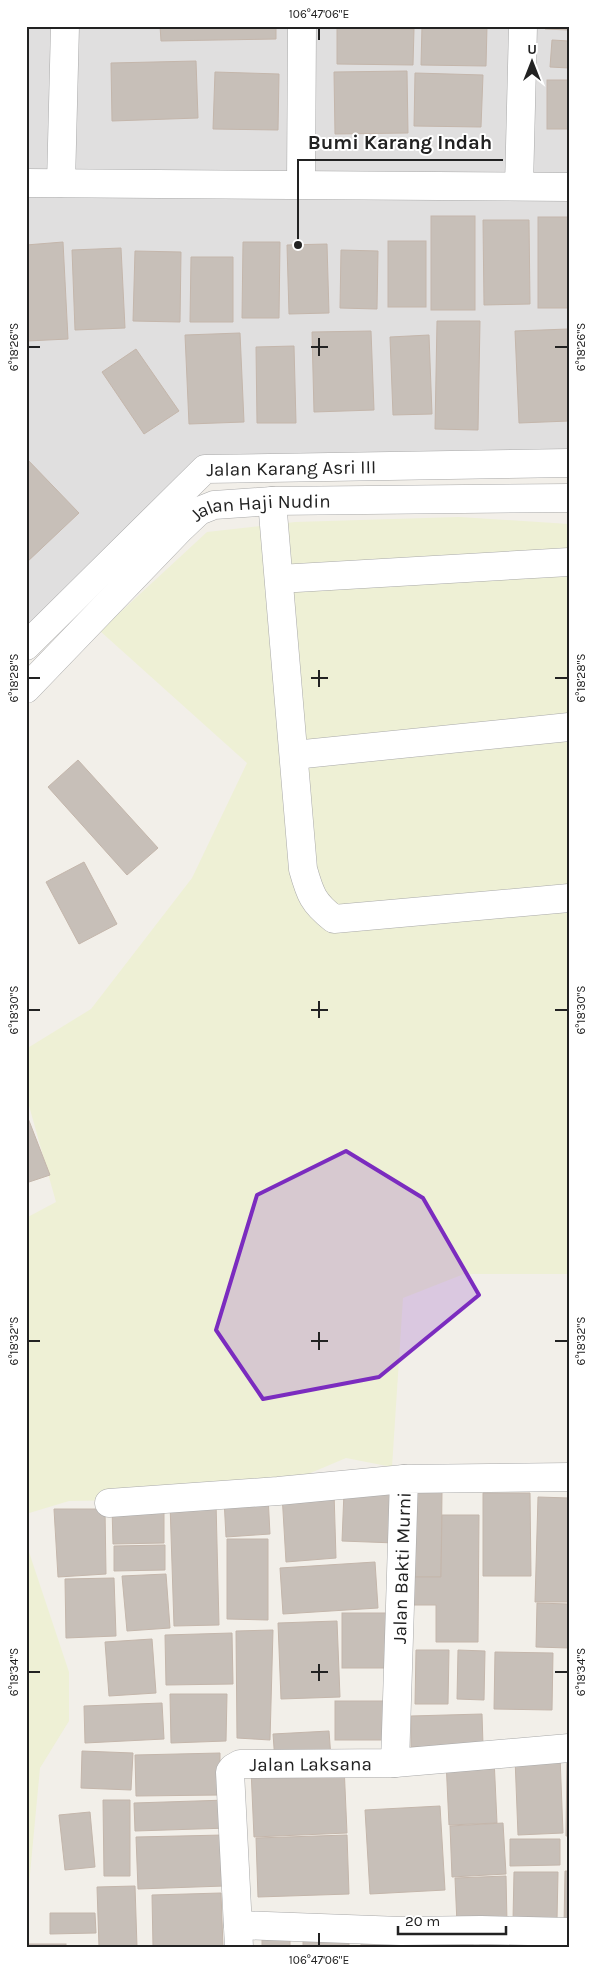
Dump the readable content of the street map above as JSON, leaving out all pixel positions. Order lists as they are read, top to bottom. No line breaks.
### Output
{"streets":{"street":["Jalan Karang Asri III","Jalan Haji Nudin","Jalan Bakti Murni","Jalan Laksana"]},"crossings":[["Jalan Bakti Murni","Jalan Laksana"]],"places":["Bumi Karang Indah"],"scale_bar":"20 m","north":"top","coordinates":["106°47'06\"E","6°18'26\"S","6°18'28\"S","6°18'30\"S","6°18'32\"S","6°18'34\"S"]}
